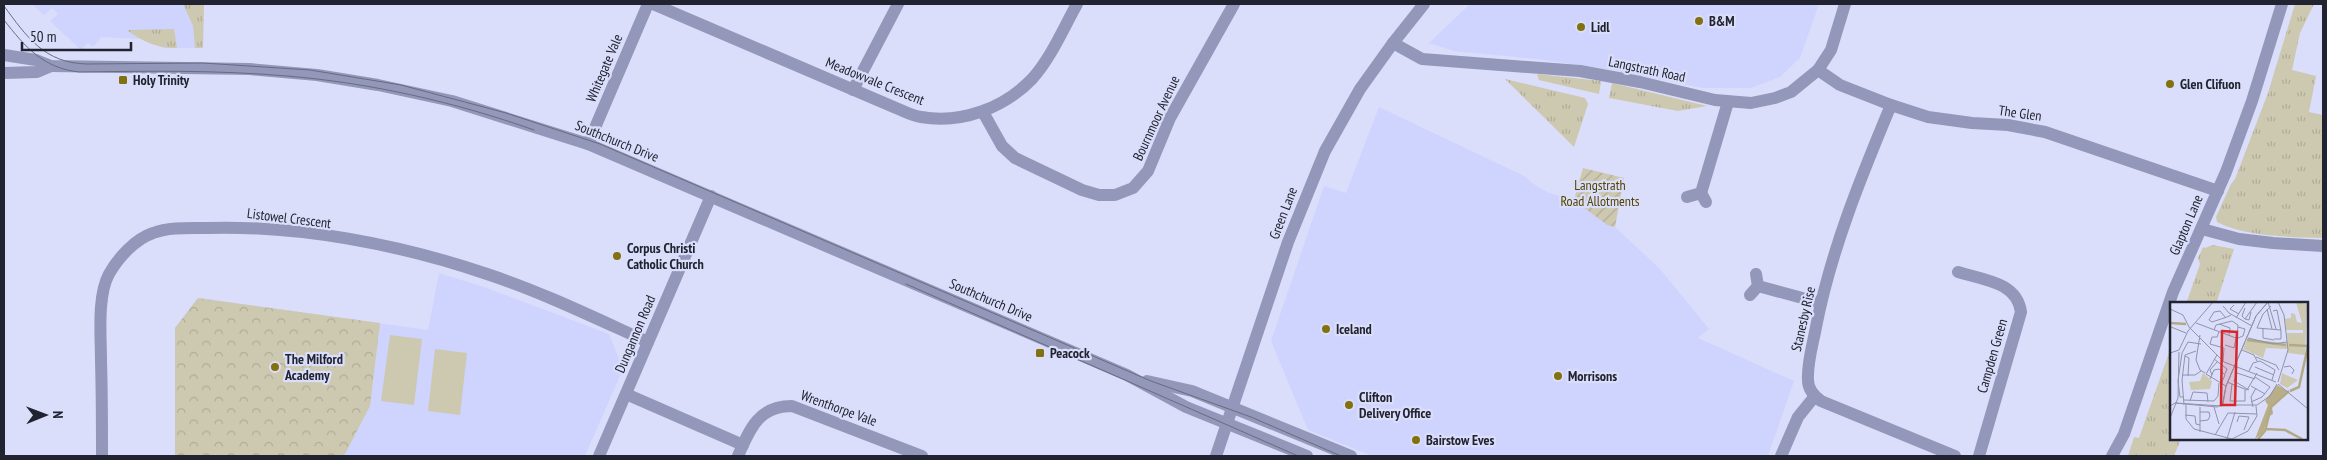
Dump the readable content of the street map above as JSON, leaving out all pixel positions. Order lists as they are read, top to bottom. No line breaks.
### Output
{"streets":{"street":["Whitegate Vale","Langstrath Road","Meadowvale Crescent","The Glen","Bournmoor Avenue","Southchurch Drive","Green Lane","Listowel Crescent","Glapton Lane","Stanesby Rise","Dungannon Road","Campden Green","Wrenthorpe Vale"]},"crossings":[["Whitegate Vale","Southchurch Drive"],["Langstrath Road","The Glen"],["Langstrath Road","Green Lane"],["Meadowvale Crescent","Bournmoor Avenue"],["The Glen","Glapton Lane"],["The Glen","Stanesby Rise"],["Southchurch Drive","Green Lane"],["Southchurch Drive","Dungannon Road"],["Listowel Crescent","Dungannon Road"]],"parks":["Langstrath Road Allotments"],"places":{"other":["B&M","Lidl","Glen Clifuon","Corpus Christi Catholic Church","Iceland","The Milford Academy","Morrisons","Clifton Delivery Office","Bairstow Eves"],"transit":["Holy Trinity","Peacock"]},"scale_bar":"50 m","north":"right"}
